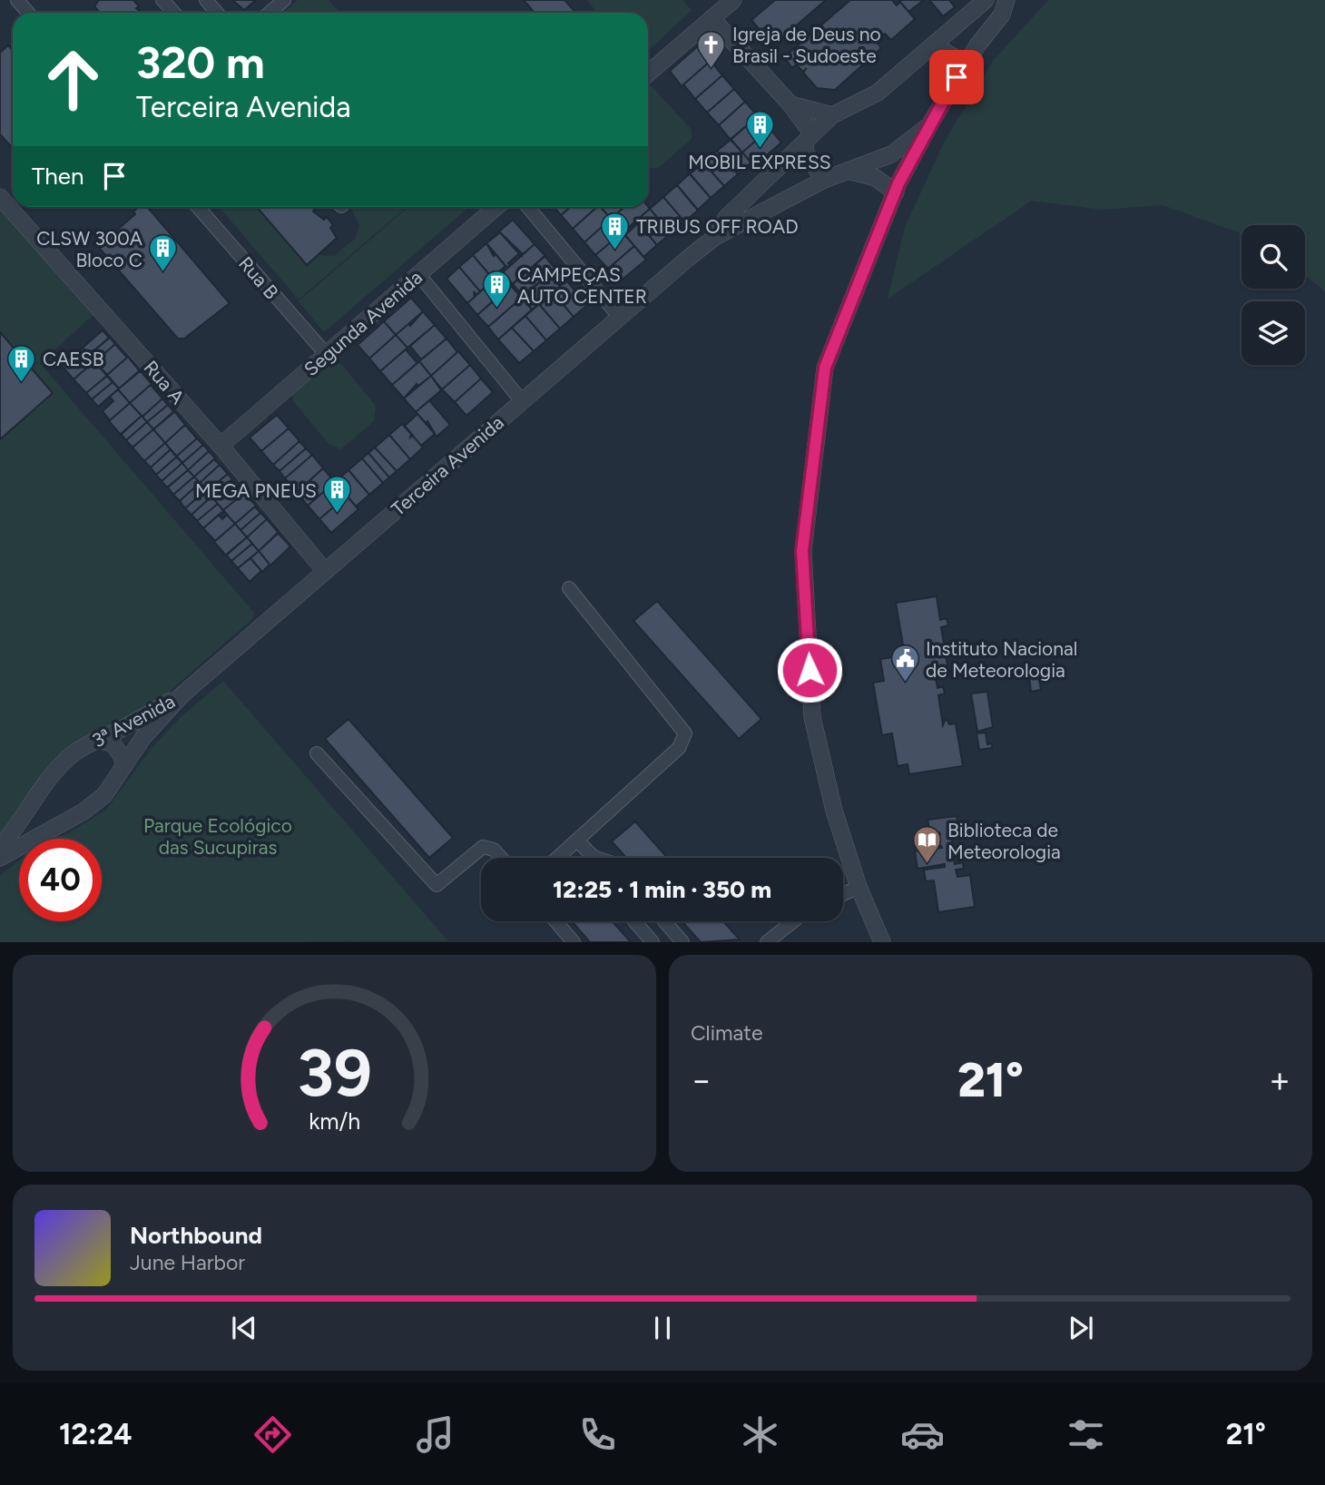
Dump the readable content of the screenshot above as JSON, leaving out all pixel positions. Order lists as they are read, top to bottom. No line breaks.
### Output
{"streets":{"street":["Rua B","Segunda Avenida","Rua A","Terceira Avenida","3ª Avenida"]},"crossings":[["Rua B","Segunda Avenida"],["Segunda Avenida","Rua A"],["Rua A","Terceira Avenida"],["Terceira Avenida","3ª Avenida"]],"parks":["Parque Ecológico das Sucupiras"],"places":{"church":["Igreja de Deus no Brasil - Sudoeste"],"building":["MOBIL EXPRESS","TRIBUS OFF ROAD","CLSW 300A Bloco C","CAMPEÇAS AUTO CENTER","CAESB","MEGA PNEUS"],"public building":["Instituto Nacional de Meteorologia"],"library":["Biblioteca de Meteorologia"]},"page":{"turn":["320 m","Terceira Avenida"],"then":"Then","limit":"40","trip":"12:25 · 1 min · 350 m","tile":"Climate","heat":["−","21°","+"],"song":["Northbound","June Harbor"],"tabs":["12:24","21°"],"gauge":["39","km/h"]}}
